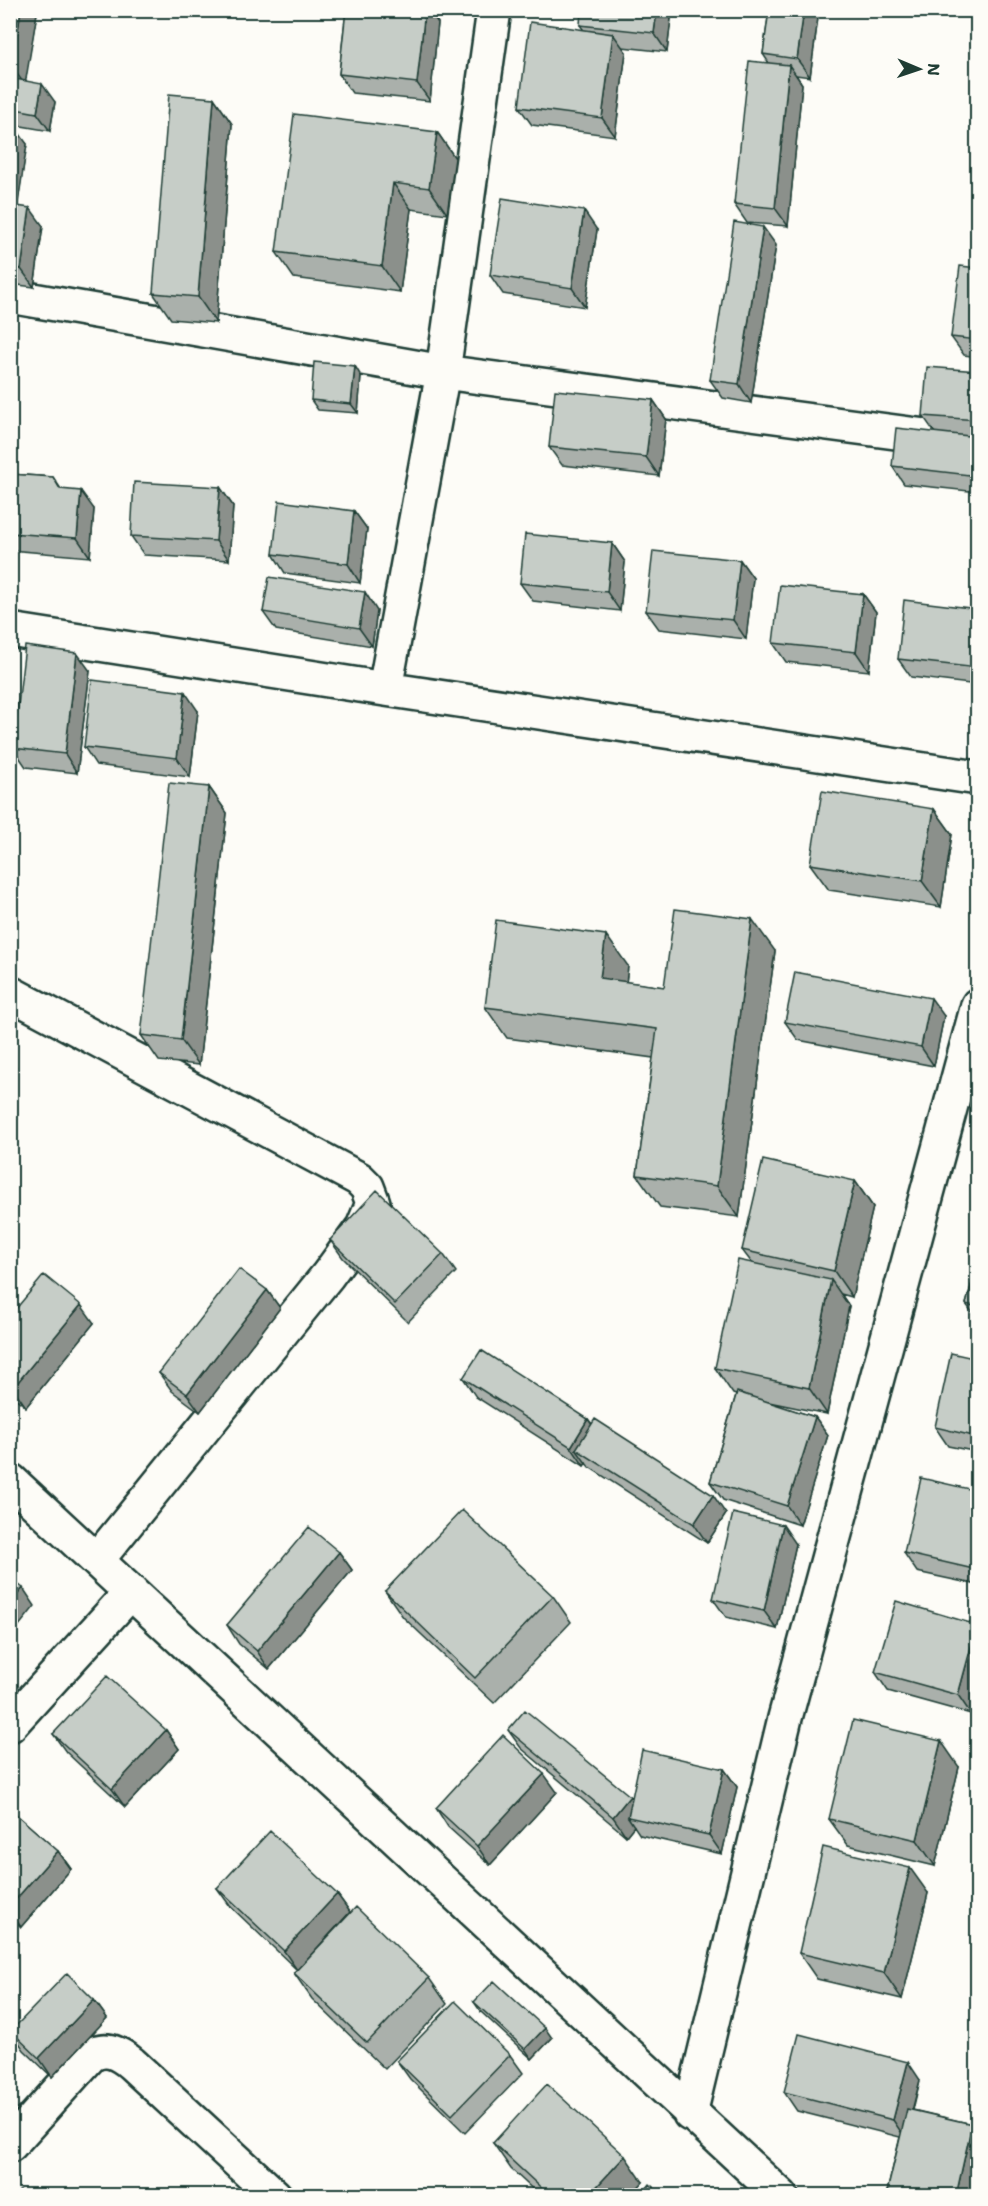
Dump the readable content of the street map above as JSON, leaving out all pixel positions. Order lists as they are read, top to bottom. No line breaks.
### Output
{"north":"right"}
